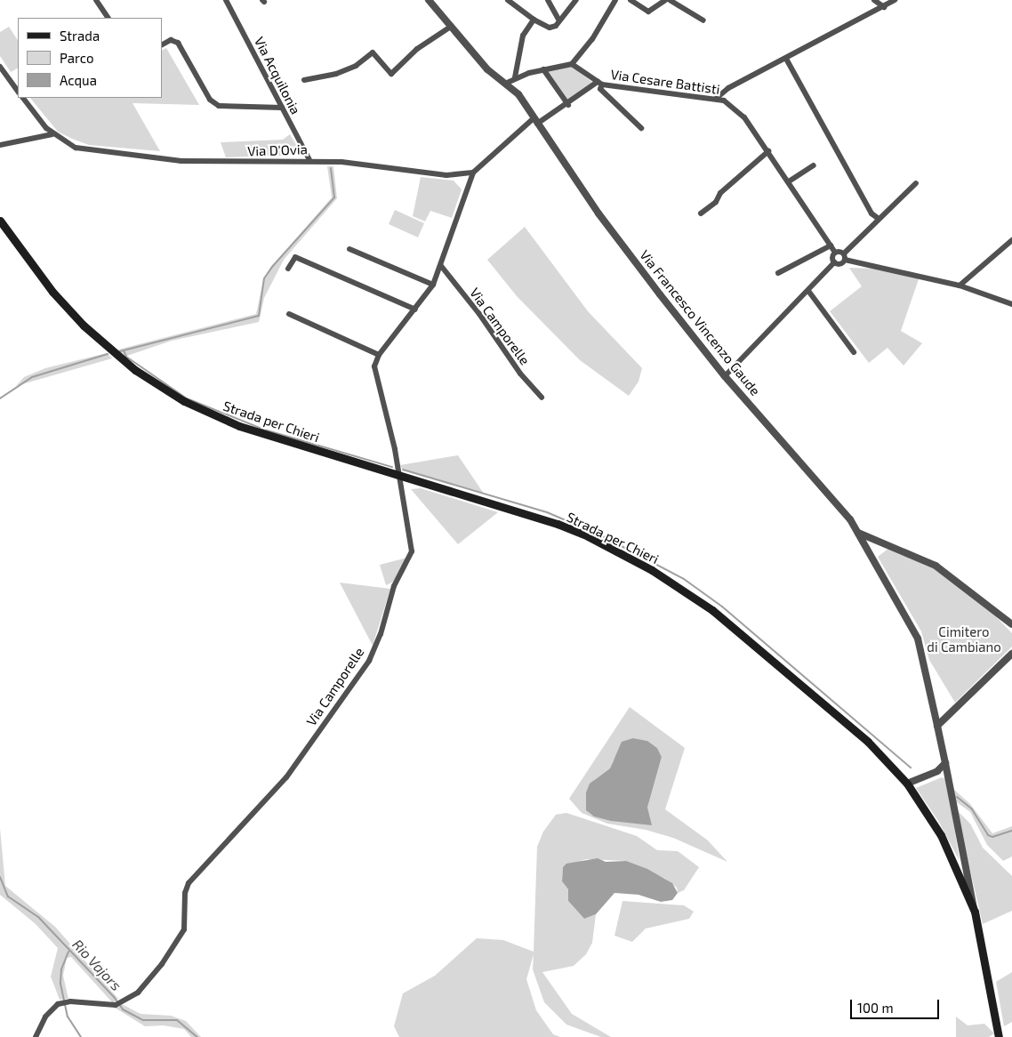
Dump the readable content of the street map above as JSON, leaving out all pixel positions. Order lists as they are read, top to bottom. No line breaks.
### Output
{"streets":{"main road":["Strada per Chieri"],"street":["Via Acquilonia","Via Cesare Battisti","Via D'Ovia","Via Francesco Vincenzo Gaude","Via Camporelle"]},"crossings":[["Via Acquilonia","Via D'Ovia"],["Via D'Ovia","Via Camporelle"],["Via Francesco Vincenzo Gaude","Strada per Chieri"],["Via Camporelle","Strada per Chieri"]],"water":["Rio Vajors"],"parks":["Cimitero di Cambiano"],"legend":["Strada","Parco","Acqua"],"scale_bar":"100 m"}
